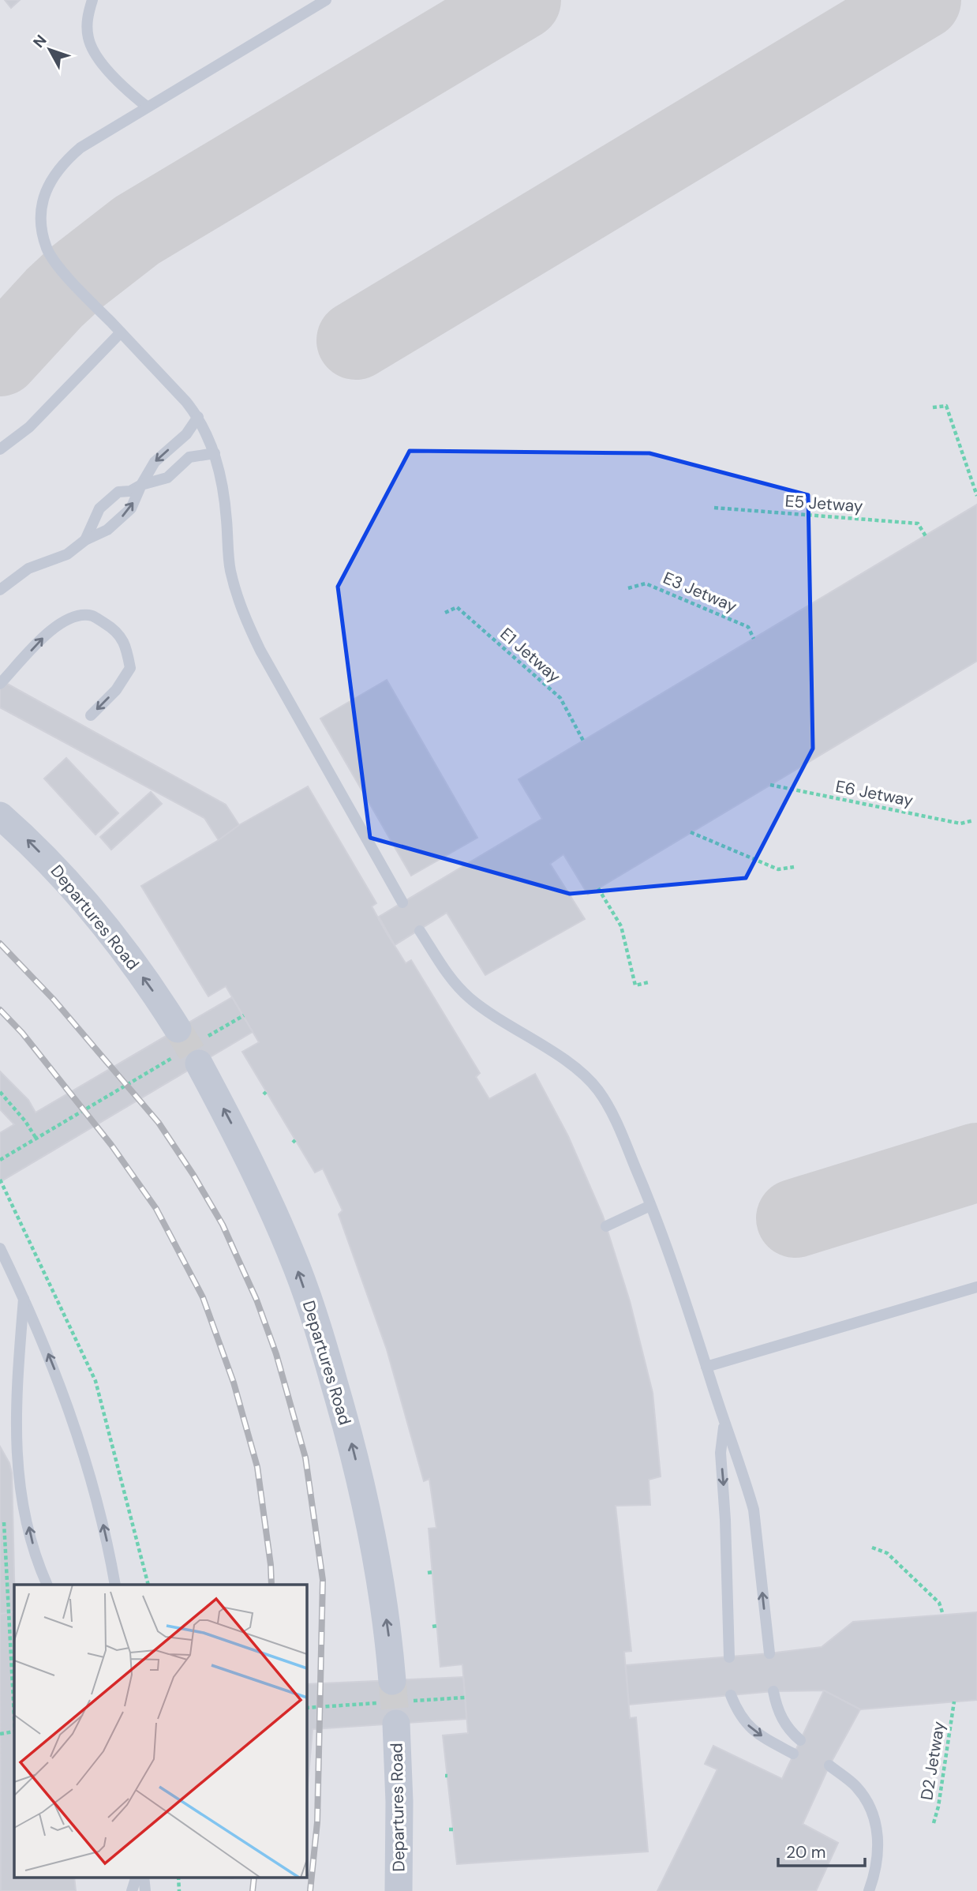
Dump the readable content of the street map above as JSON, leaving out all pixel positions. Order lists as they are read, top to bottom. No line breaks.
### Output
{"streets":{"street":["Departures Road"],"path":["E5 Jetway","E3 Jetway","E1 Jetway","E6 Jetway","D2 Jetway"]},"one_way":["Departures Road"],"scale_bar":"20 m","north":"top left"}
